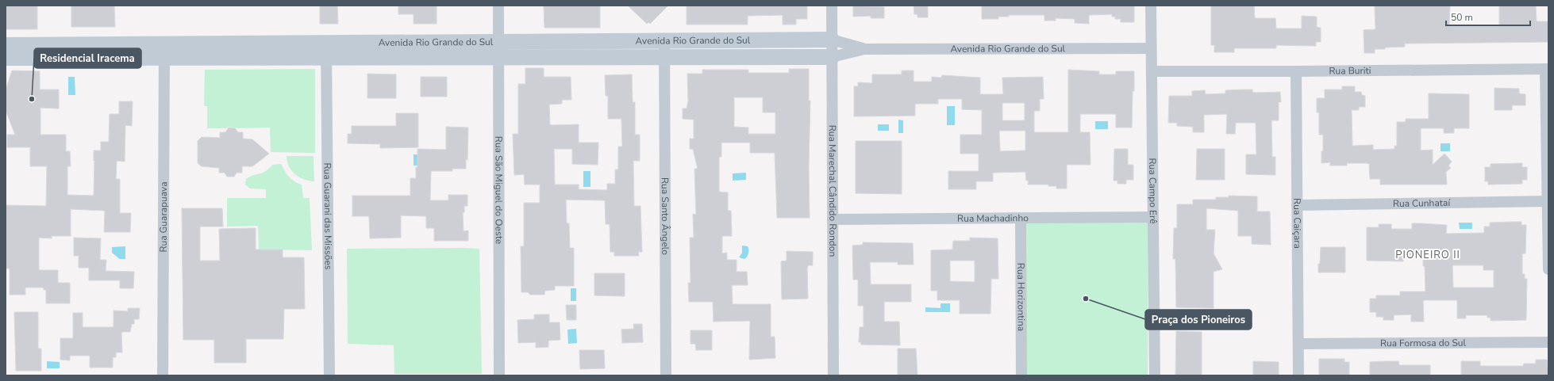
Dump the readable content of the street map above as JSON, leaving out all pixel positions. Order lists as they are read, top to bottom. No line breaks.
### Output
{"streets":{"street":["Avenida Rio Grande do Sul","Rua Buriti","Rua São Miguel do Oeste","Rua Marechal Cândido Rondon","Rua Campo Erê","Rua Cunhataí","Rua Guarani das Missões","Rua Santo Ângelo","Rua Guarapuava","Rua Machadinho","Rua Caiçara","Rua Horizontina","Rua Formosa do Sul"]},"crossings":[["Avenida Rio Grande do Sul","Rua São Miguel do Oeste"],["Avenida Rio Grande do Sul","Rua Marechal Cândido Rondon"],["Avenida Rio Grande do Sul","Rua Campo Erê"],["Avenida Rio Grande do Sul","Rua Guarani das Missões"],["Avenida Rio Grande do Sul","Rua Santo Ângelo"],["Avenida Rio Grande do Sul","Rua Guarapuava"],["Rua Buriti","Rua Campo Erê"],["Rua Buriti","Rua Caiçara"],["Rua Marechal Cândido Rondon","Rua Machadinho"],["Rua Campo Erê","Rua Machadinho"],["Rua Cunhataí","Rua Caiçara"],["Rua Machadinho","Rua Horizontina"],["Rua Caiçara","Rua Formosa do Sul"]],"districts":["PIONEIRO II"],"places":["Residencial Iracema","Praça dos Pioneiros"],"scale_bar":"50 m"}
